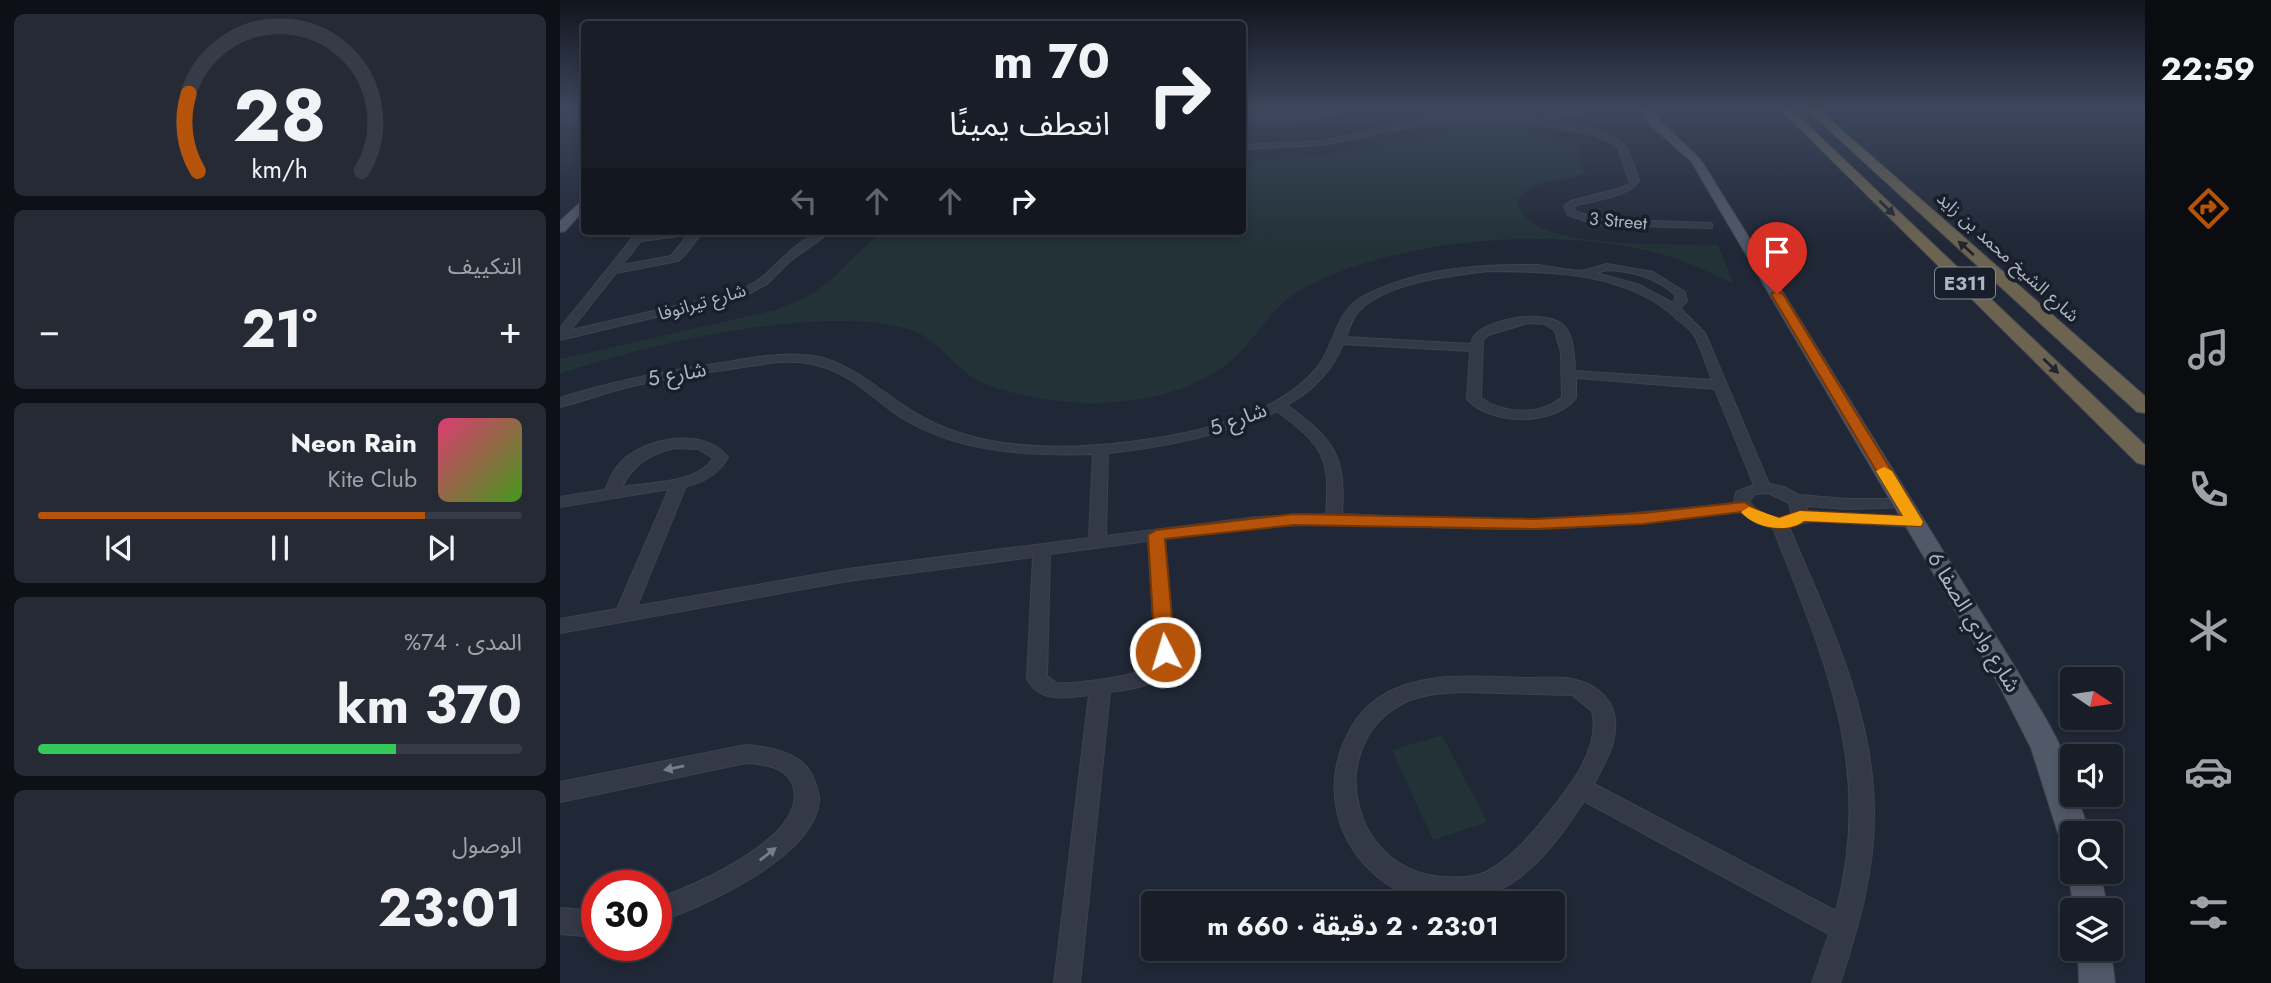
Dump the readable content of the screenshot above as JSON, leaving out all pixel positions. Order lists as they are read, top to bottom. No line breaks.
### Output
{"streets":{"highway":["شارع الشيخ محمد بن زايد","E311"],"main road":["شارع وادي الصفا 6"],"street":["3 Street","شارع تيرانوفا","شارع 5"]},"north":"right","page":{"tabs":"22:59","turn":["70 m","انعطف يمينًا"],"tile":["التكييف",["المدى · 74%","370 km"],["الوصول","23:01"]],"heat":["−","21°","+"],"song":["Neon Rain","Kite Club"],"limit":"30","trip":"23:01 · 2 دقيقة · 660 m","gauge":["28","km/h"]}}
